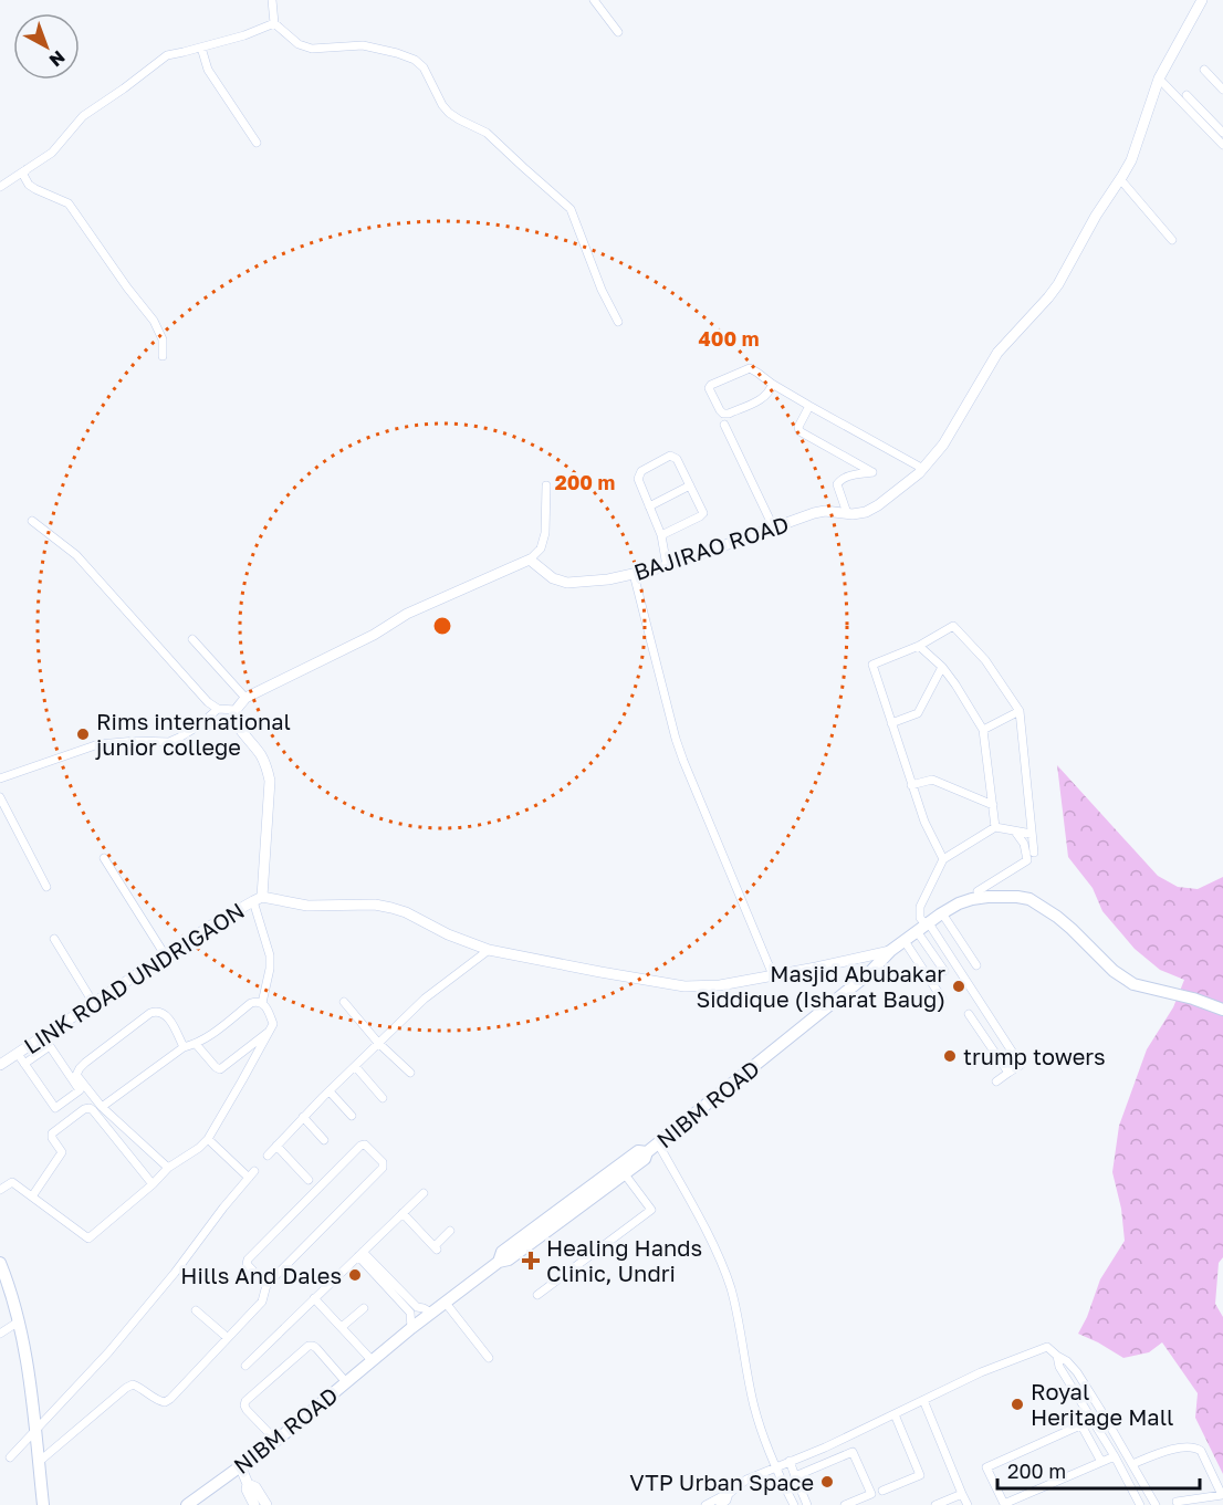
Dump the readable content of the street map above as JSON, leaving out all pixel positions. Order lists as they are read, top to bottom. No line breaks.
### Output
{"streets":{"main road":["NIBM ROAD"],"street":["BAJIRAO ROAD","LINK ROAD UNDRIGAON"]},"crossings":[["LINK ROAD UNDRIGAON","NIBM ROAD"]],"places":{"other":["Rims international junior college","Masjid Abubakar Siddique (Isharat Baug)","trump towers","Hills And Dales","Royal Heritage Mall","VTP Urban Space"],"health":["Healing Hands Clinic, Undri"]},"scale_bar":"200 m","north":"bottom right","rings":["400 m","200 m"]}
